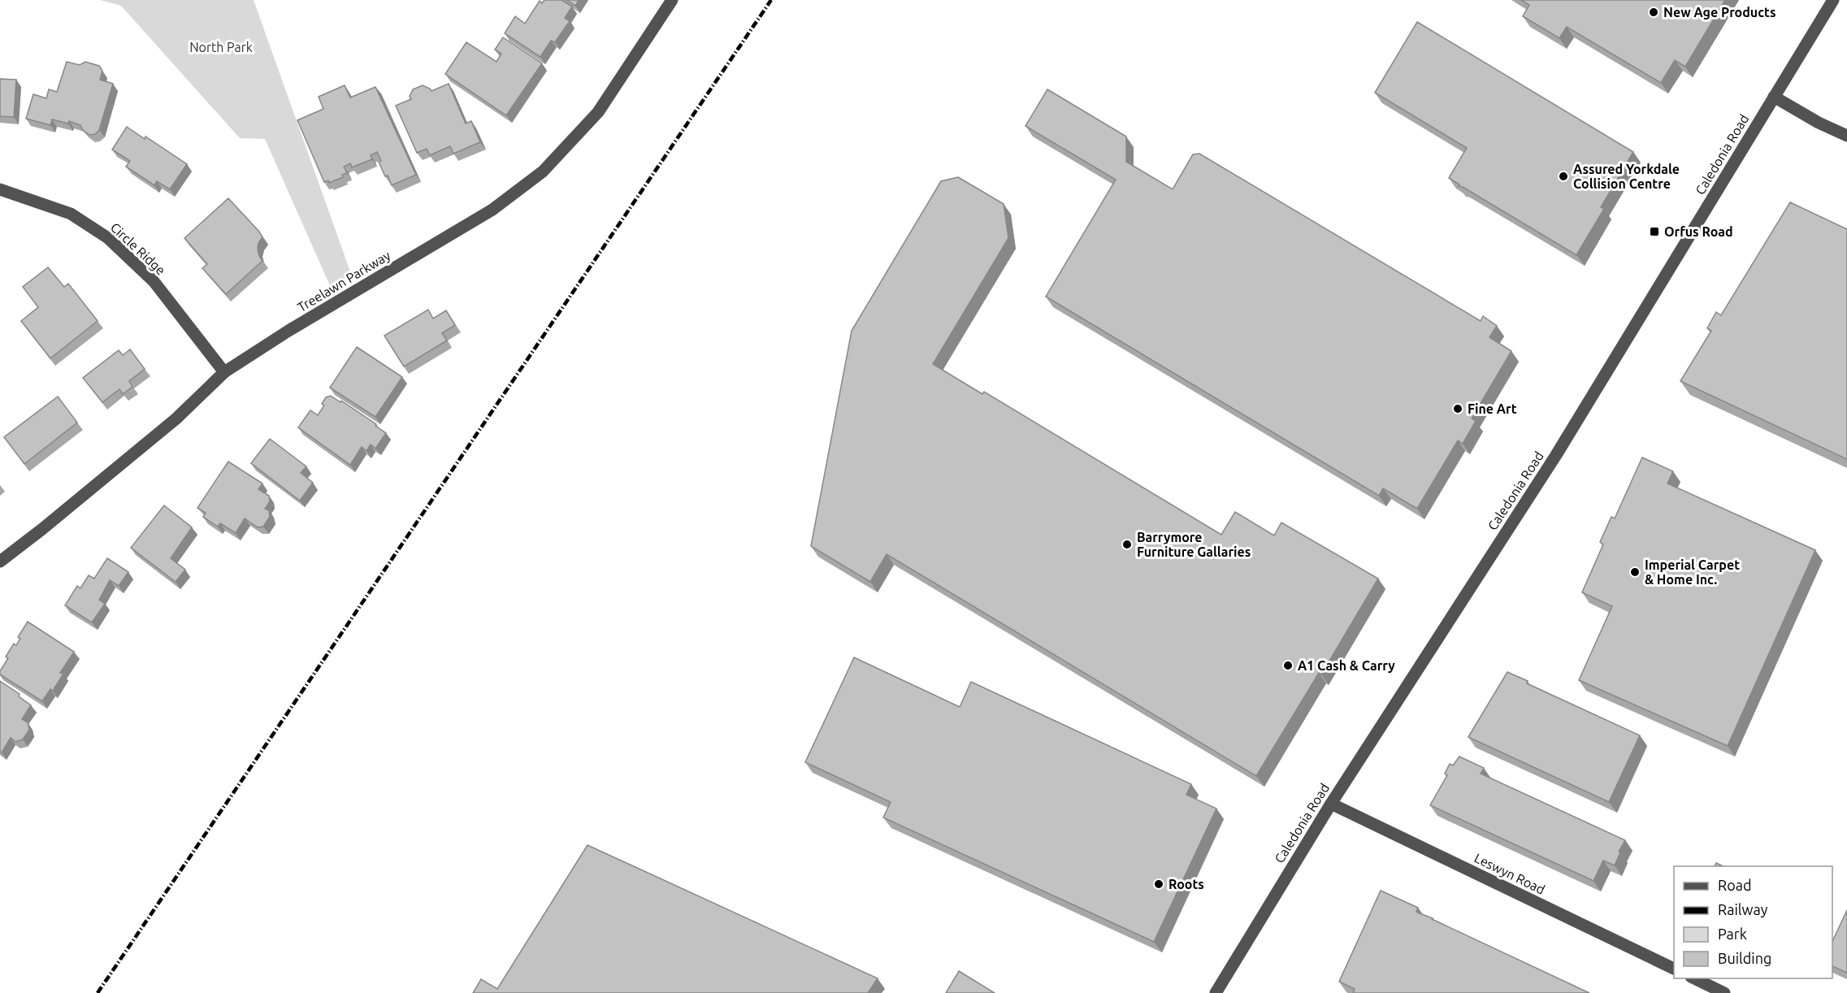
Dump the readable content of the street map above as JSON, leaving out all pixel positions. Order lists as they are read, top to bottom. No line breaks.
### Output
{"streets":{"street":["Caledonia Road","Circle Ridge","Treelawn Parkway","Leswyn Road"]},"crossings":[["Caledonia Road","Leswyn Road"],["Circle Ridge","Treelawn Parkway"]],"parks":["North Park"],"places":{"other":["New Age Products","Assured Yorkdale Collision Centre","Fine Art","Barrymore Furniture Gallaries","Imperial Carpet & Home Inc.","A1 Cash & Carry","Roots"],"transit":["Orfus Road"]},"legend":["Road","Railway","Park","Building"]}
